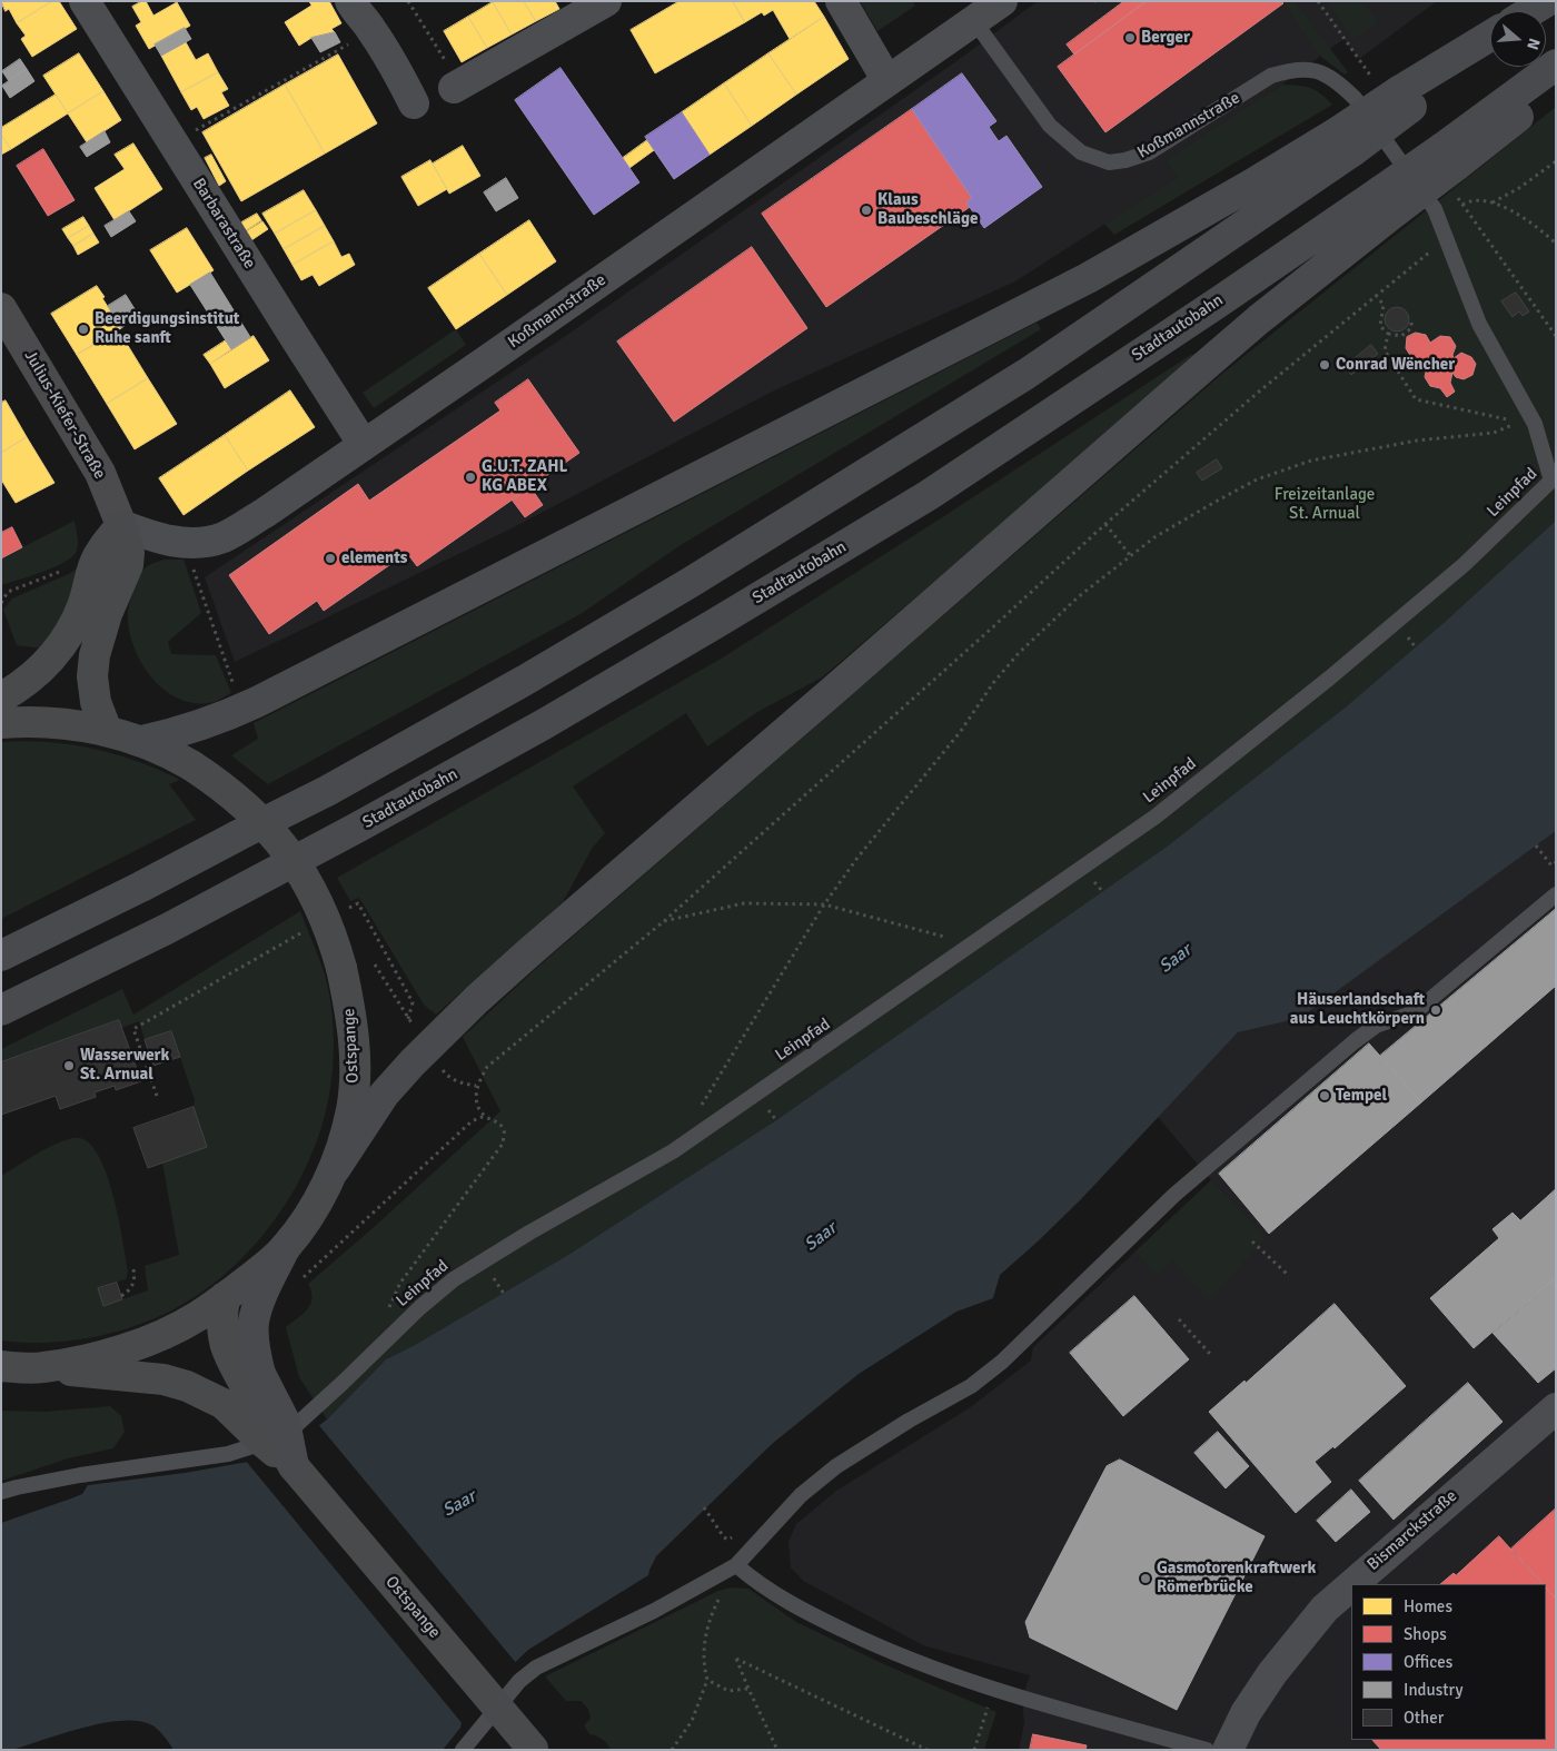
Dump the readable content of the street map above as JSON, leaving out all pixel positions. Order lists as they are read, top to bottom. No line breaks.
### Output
{"streets":{"highway":["Stadtautobahn"],"main road":["Julius-Kiefer-Straße","Ostspange"],"street":["Koßmannstraße","Barbarastraße","Bismarckstraße"],"lane":["Leinpfad"]},"crossings":[["Koßmannstraße","Barbarastraße"],["Koßmannstraße","Julius-Kiefer-Straße"],["Koßmannstraße","Leinpfad"]],"water":["Saar"],"parks":["Freizeitanlage St. Arnual"],"places":["Berger","Klaus Baubeschläge","Beerdigungsinstitut Ruhe sanft","Conrad Wëncher","G.U.T. ZAHL KG ABEX","elements","Häuserlandschaft aus Leuchtkörpern","Wasserwerk St. Arnual","Tempel","Gasmotorenkraftwerk Römerbrücke"],"legend":["Homes","Shops","Offices","Industry","Other"],"north":"right"}
